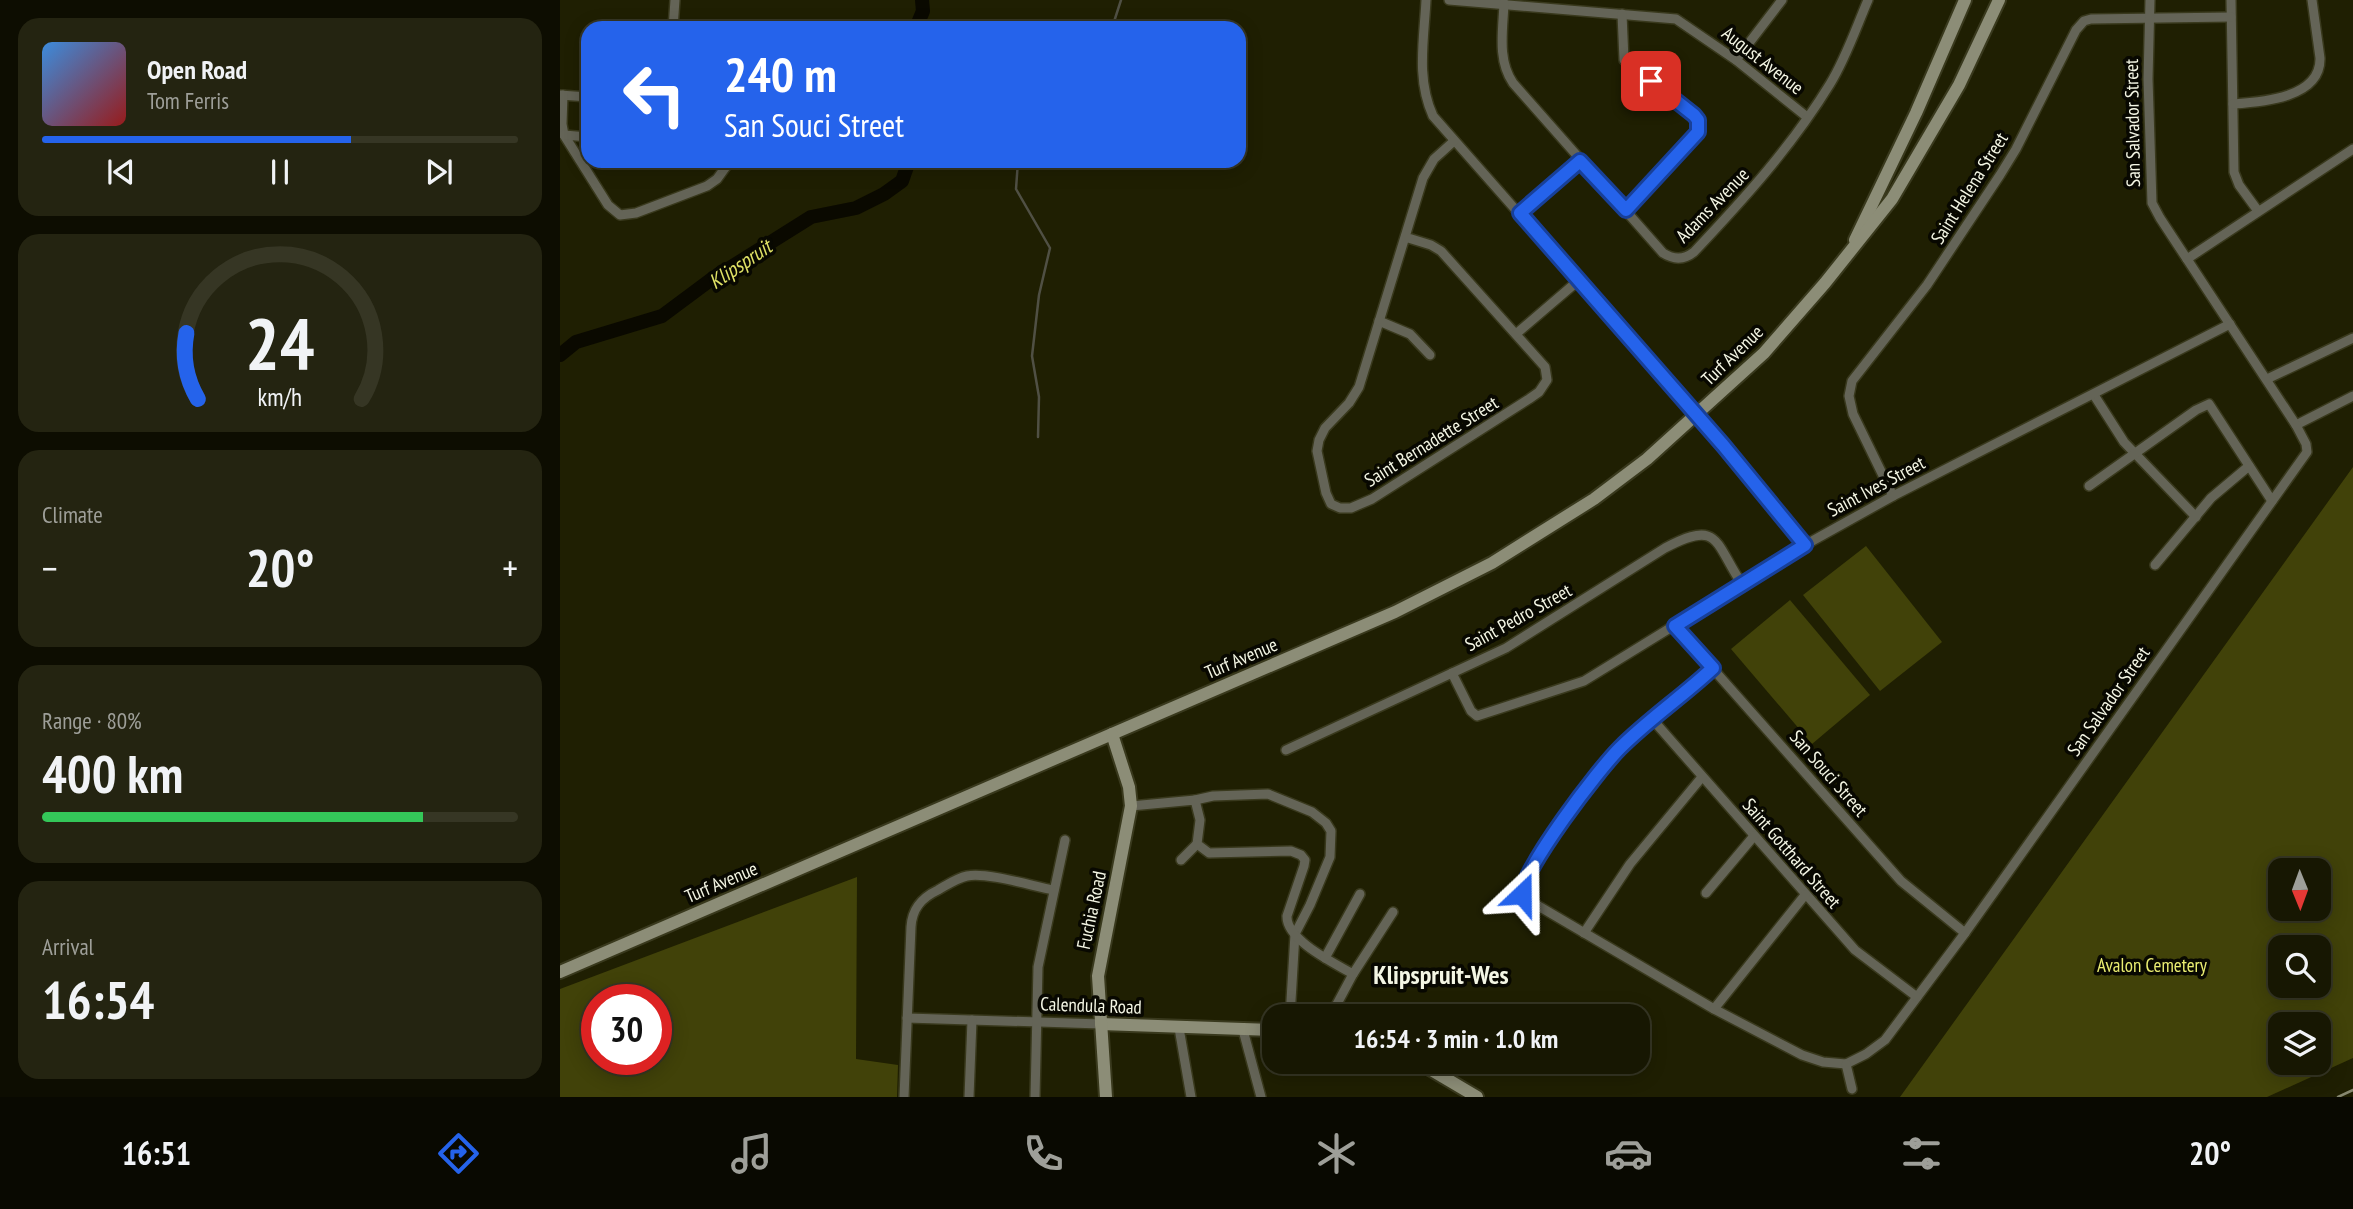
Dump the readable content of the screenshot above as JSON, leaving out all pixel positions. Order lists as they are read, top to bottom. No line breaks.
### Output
{"streets":{"main road":["Turf Avenue","Fuchia Road","Calendula Road"],"street":["August Avenue","San Salvador Street","Saint Helena Street","Adams Avenue","Saint Bernadette Street","Saint Ives Street","Saint Pedro Street","San Souci Street","Saint Gotthard Street"]},"crossings":[["August Avenue","Adams Avenue"],["San Salvador Street","Saint Helena Street"],["San Salvador Street","Saint Ives Street"],["San Salvador Street","San Souci Street"],["San Salvador Street","Saint Gotthard Street"],["Saint Helena Street","Saint Ives Street"],["Turf Avenue","Fuchia Road"],["Saint Ives Street","Saint Pedro Street"],["Saint Ives Street","San Souci Street"],["Fuchia Road","Calendula Road"]],"districts":["Klipspruit-Wes"],"water":["Klipspruit"],"parks":["Avalon Cemetery"],"north":"bottom","page":{"turn":["240 m","San Souci Street"],"song":["Open Road","Tom Ferris"],"tile":["Climate",["Range · 80%","400 km"],["Arrival","16:54"]],"heat":["−","20°","+"],"limit":"30","trip":"16:54 · 3 min · 1.0 km","tabs":["16:51","20°"],"gauge":["24","km/h"]}}
